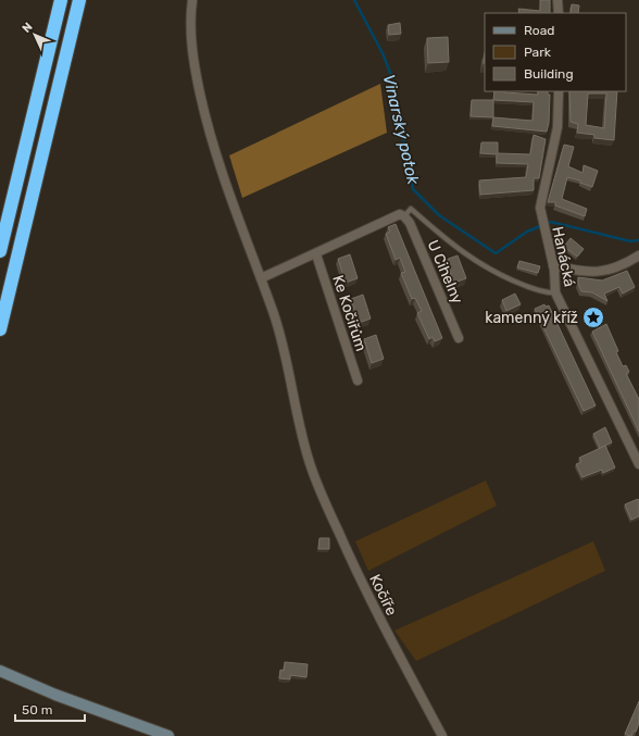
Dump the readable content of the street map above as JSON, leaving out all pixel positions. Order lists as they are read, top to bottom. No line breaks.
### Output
{"streets":{"street":["Hanácká","U Cihelny","Ke Kočiřům","Kočíře"]},"water":["Vinarský potok"],"places":{"place":["kamenný kříž"]},"legend":["Road","Park","Building"],"scale_bar":"50 m","north":"top left"}
